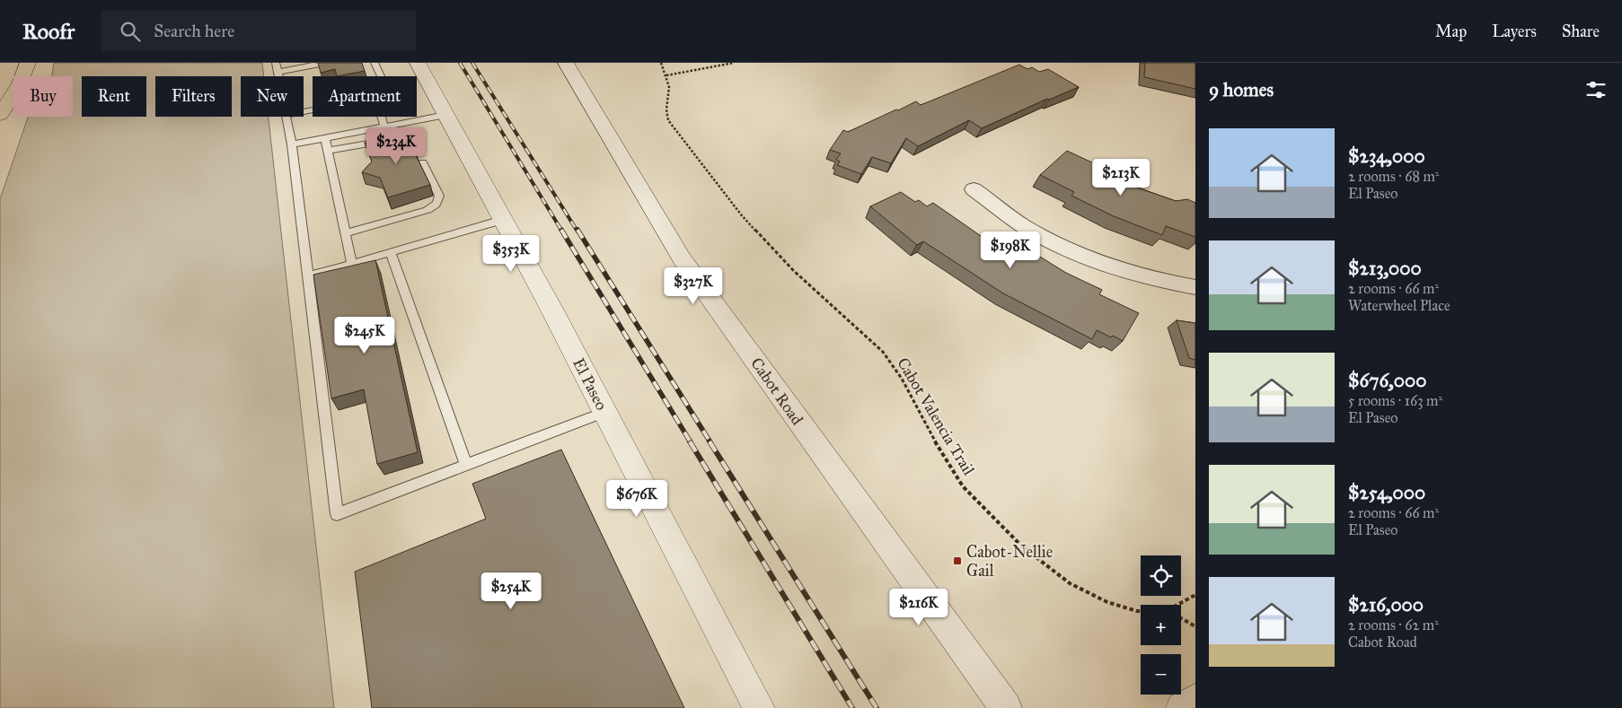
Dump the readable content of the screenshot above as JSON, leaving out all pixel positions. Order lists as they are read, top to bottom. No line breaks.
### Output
{"streets":{"street":["El Paseo","Cabot Road"],"path":["Cabot Valencia Trail"]},"places":{"transit":["Cabot-Nellie Gail"]},"page":{"header":"Roofr","search":"Search here","nav":["Map","Layers","Share"],"heading":"9 homes","chip":["Buy","Rent","Filters","New","Apartment"],"list":[{"name":"$234,000","note":"2 rooms · 68 m² · El Paseo"},{"name":"$213,000","note":"2 rooms · 66 m² · Waterwheel Place"},{"name":"$676,000","note":"5 rooms · 163 m² · El Paseo"},{"name":"$254,000","note":"2 rooms · 66 m² · El Paseo"},{"name":"$216,000","note":"2 rooms · 62 m² · Cabot Road"}],"price":["$234K","$213K","$198K","$353K","$327K","$245K","$676K","$254K","$216K"],"map_buttons":["+","−"]}}
